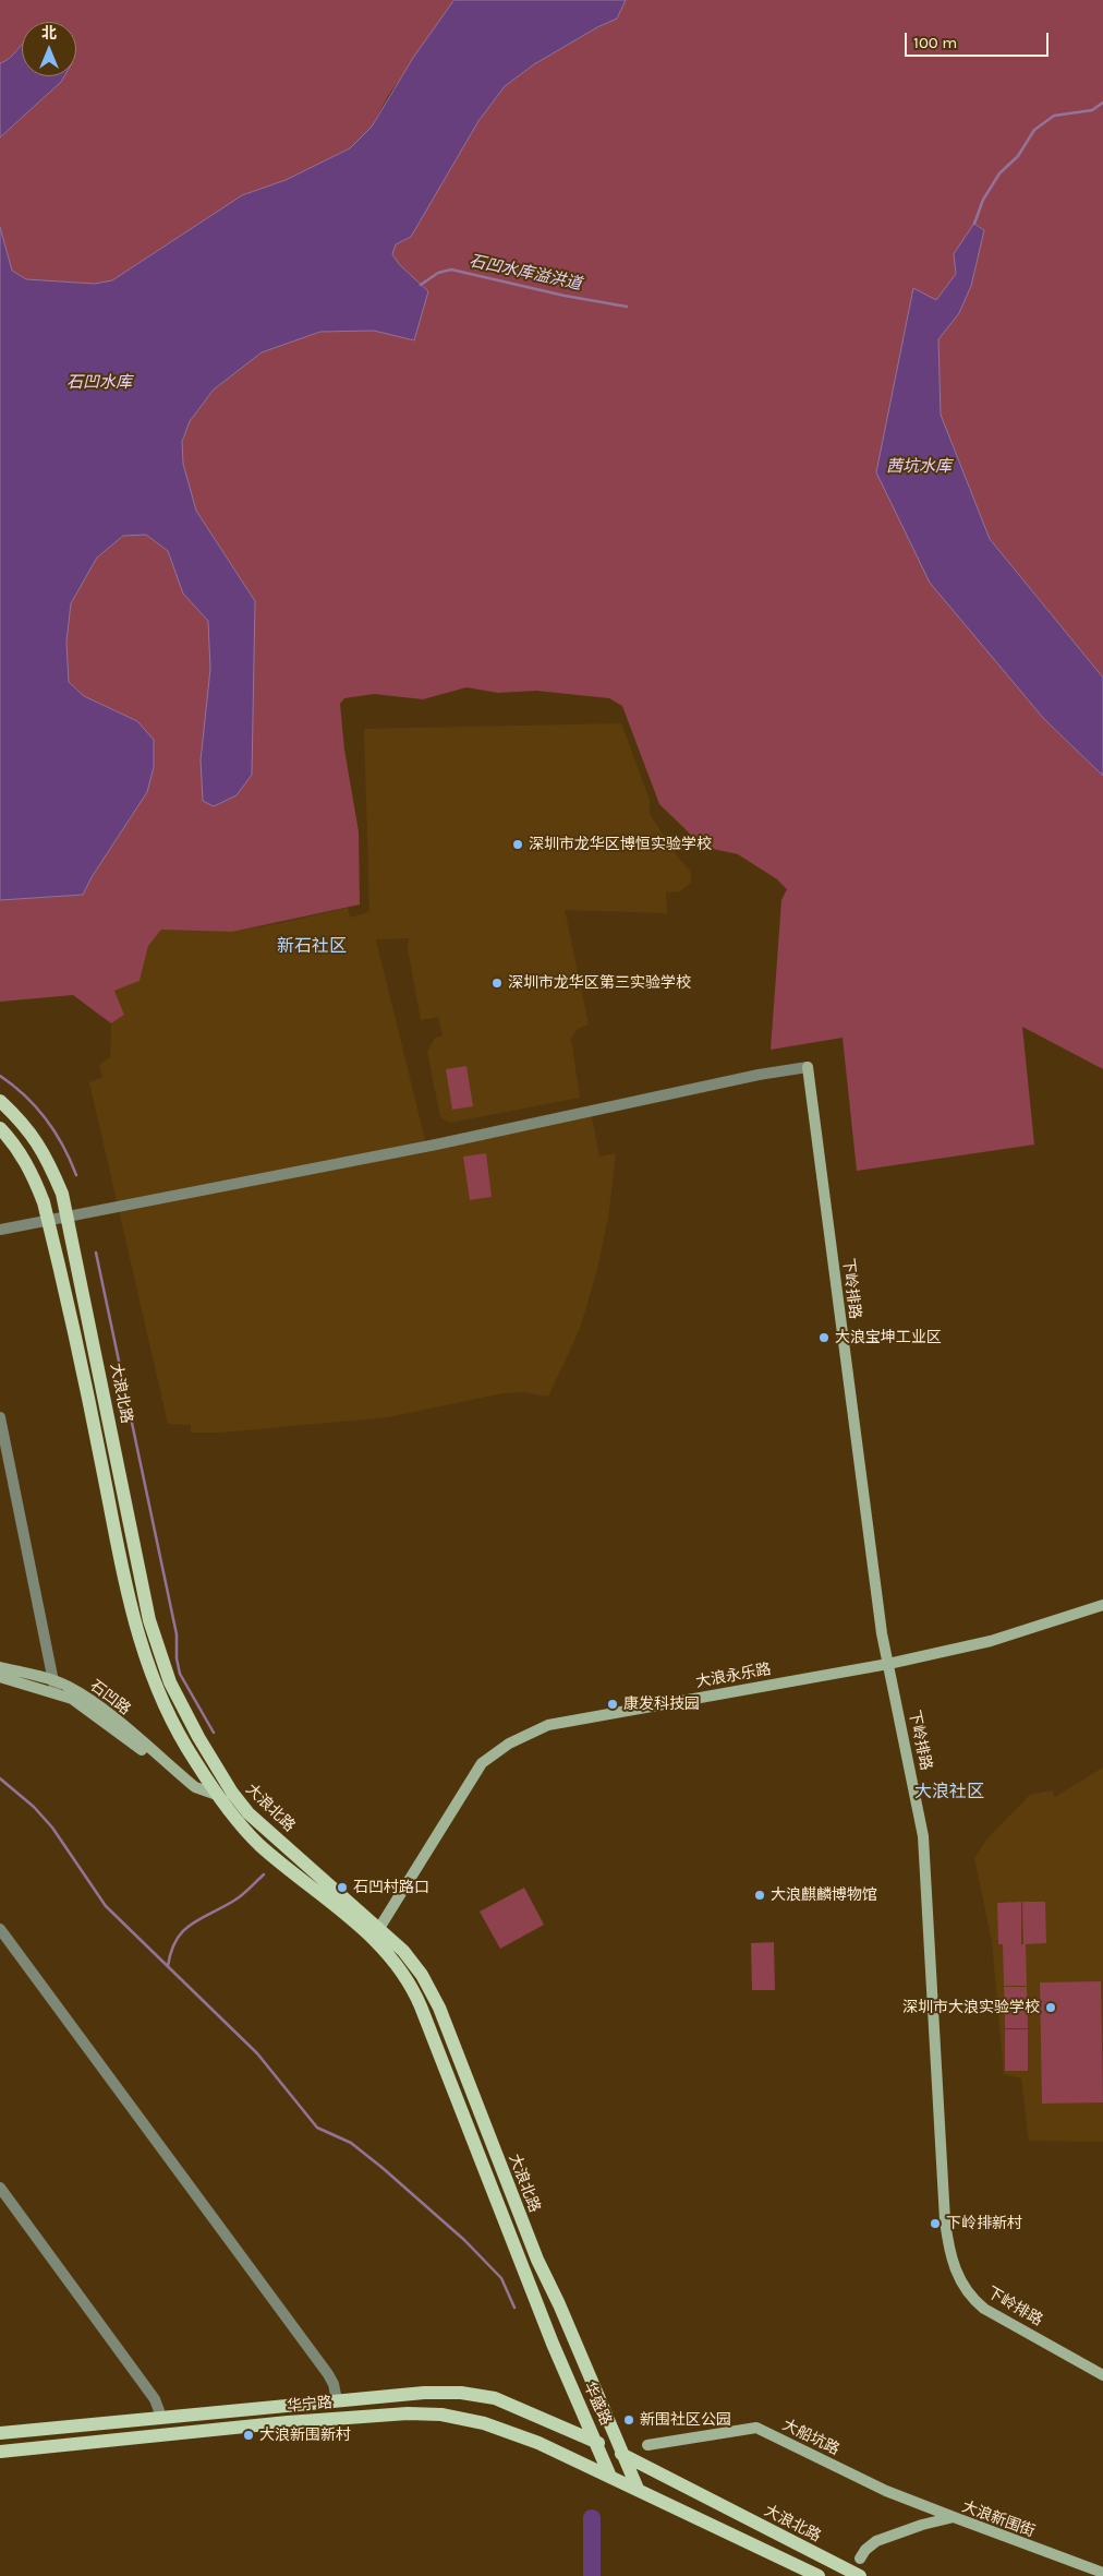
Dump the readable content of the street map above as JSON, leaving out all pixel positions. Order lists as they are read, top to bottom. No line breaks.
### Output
{"streets":{"main road":["大浪北路","华盛路","华宁路"],"street":["下岭排路","大浪永乐路","石凹路","大船坑路","大浪新围街"]},"crossings":[["下岭排路","大浪北路"],["下岭排路","大浪永乐路"],["大浪北路","大浪永乐路"],["大浪北路","石凹路"],["大浪北路","华盛路"],["大浪北路","华宁路"],["华盛路","华宁路"],["大船坑路","大浪新围街"]],"districts":["新石社区","大浪社区"],"water":["石凹水库溢洪道","石凹水库","茜坑水库"],"places":["深圳市龙华区博恒实验学校","深圳市龙华区第三实验学校","大浪宝坤工业区","康发科技园","石凹村路口","大浪麒麟博物馆","深圳市大浪实验学校","下岭排新村","新围社区公园","大浪新围新村"],"scale_bar":"100 m","north":"top"}
